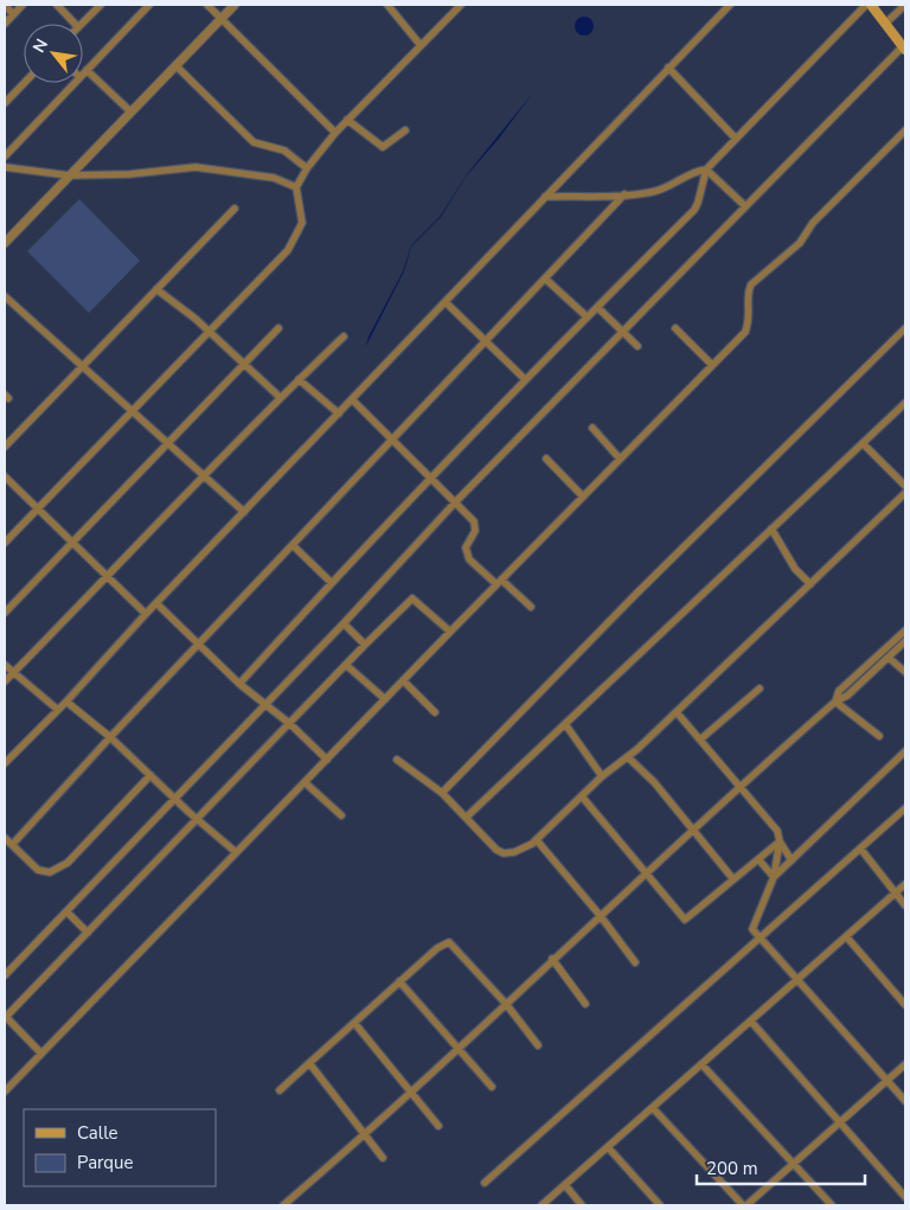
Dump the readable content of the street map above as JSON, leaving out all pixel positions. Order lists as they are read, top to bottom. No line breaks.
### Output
{"legend":["Calle","Parque"],"scale_bar":"200 m","north":"top left"}
